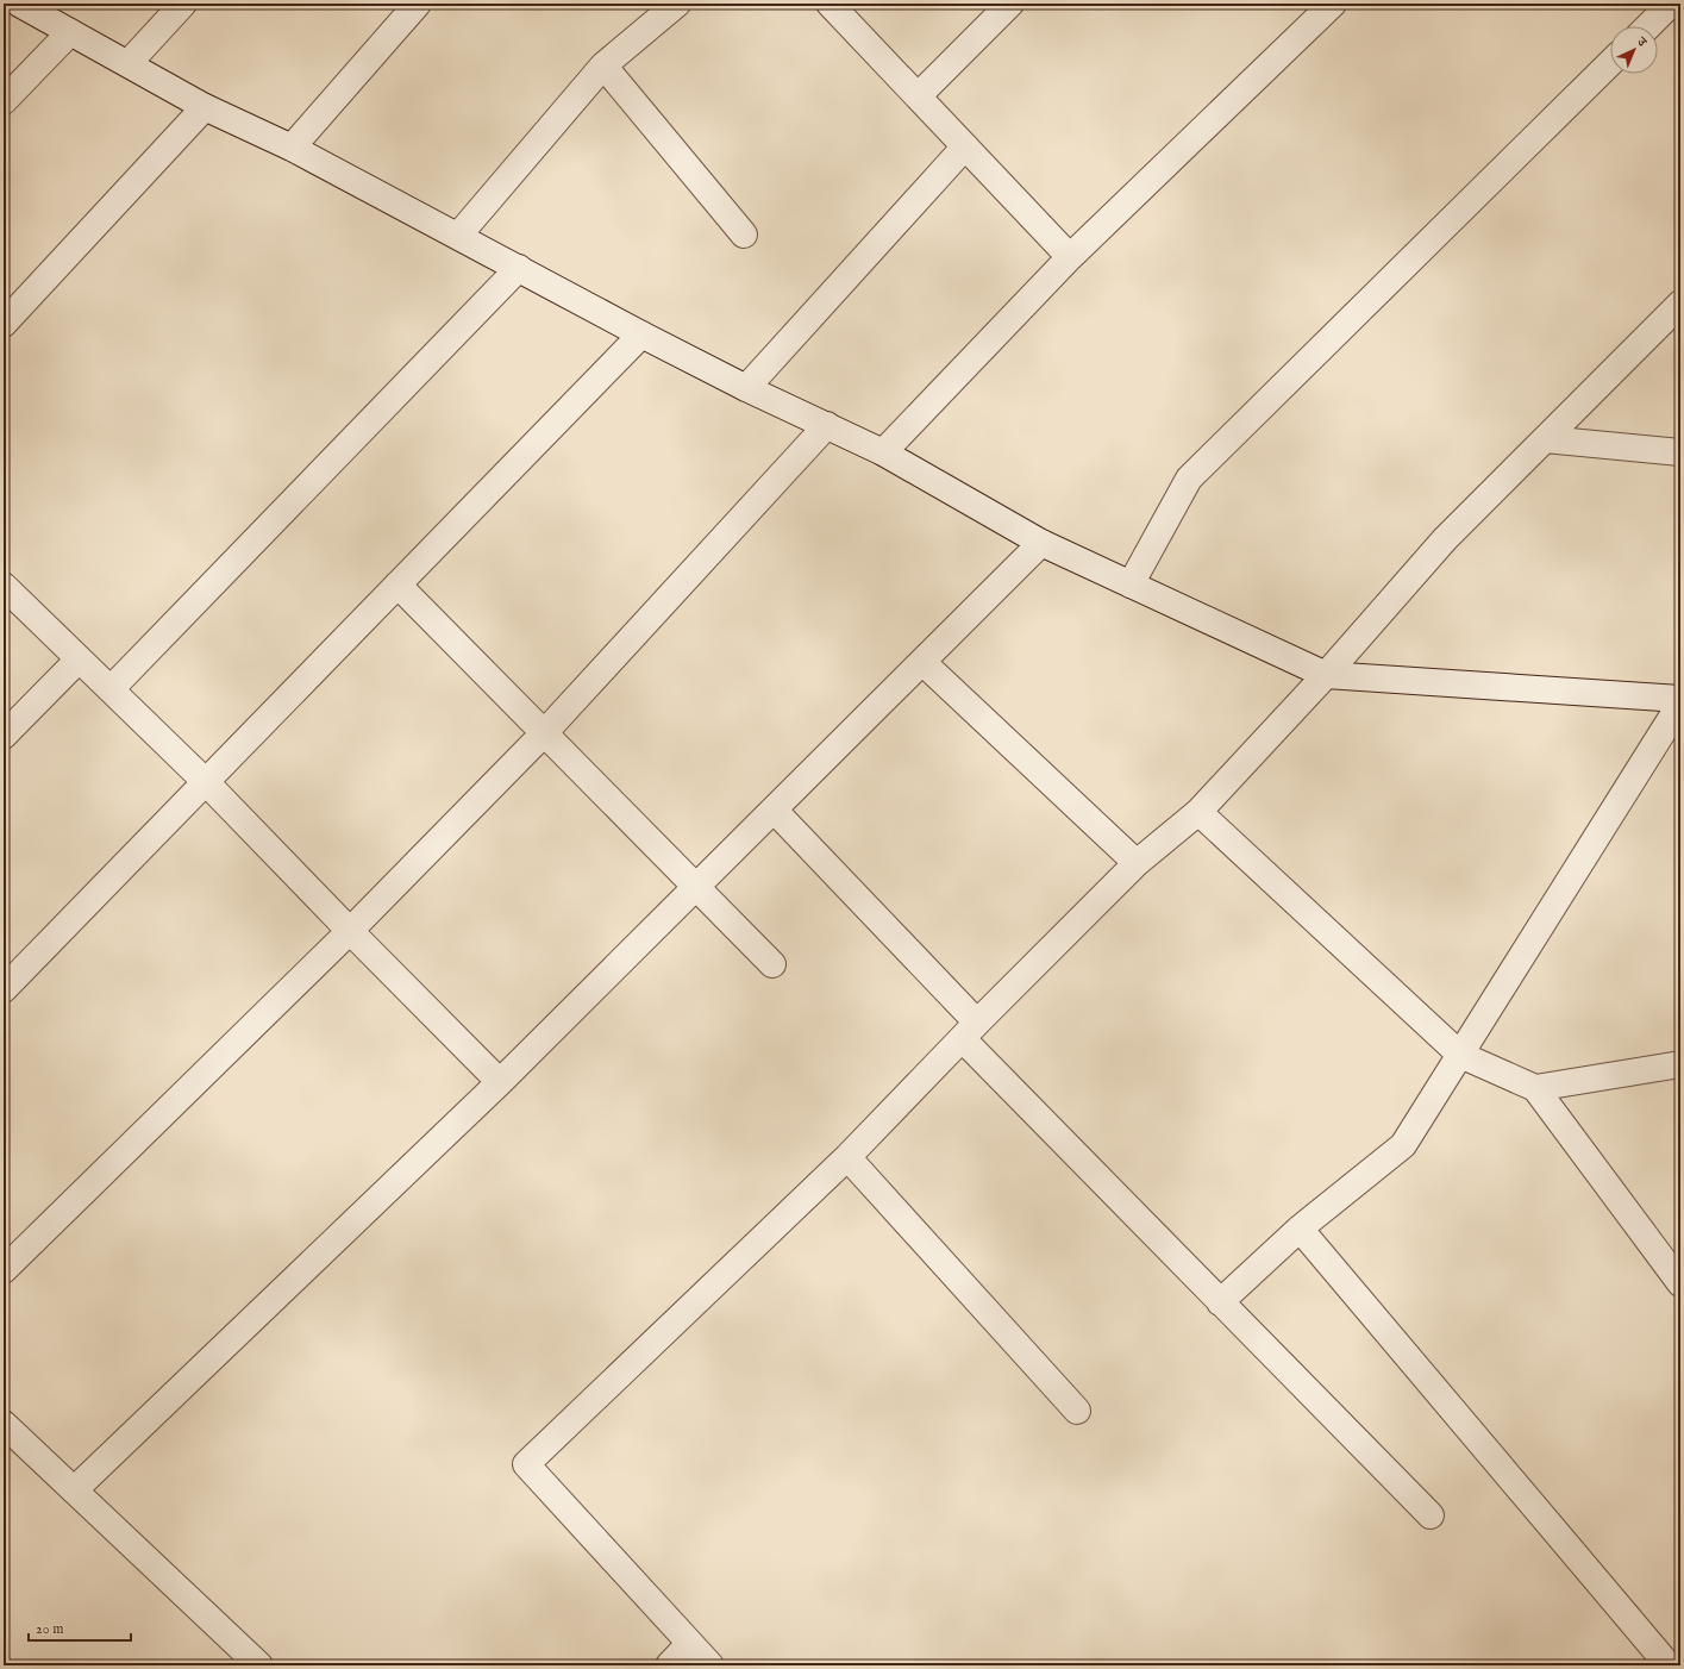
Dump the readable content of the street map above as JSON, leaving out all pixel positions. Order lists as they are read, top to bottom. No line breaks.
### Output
{"scale_bar":"20 m","north":"top right"}
